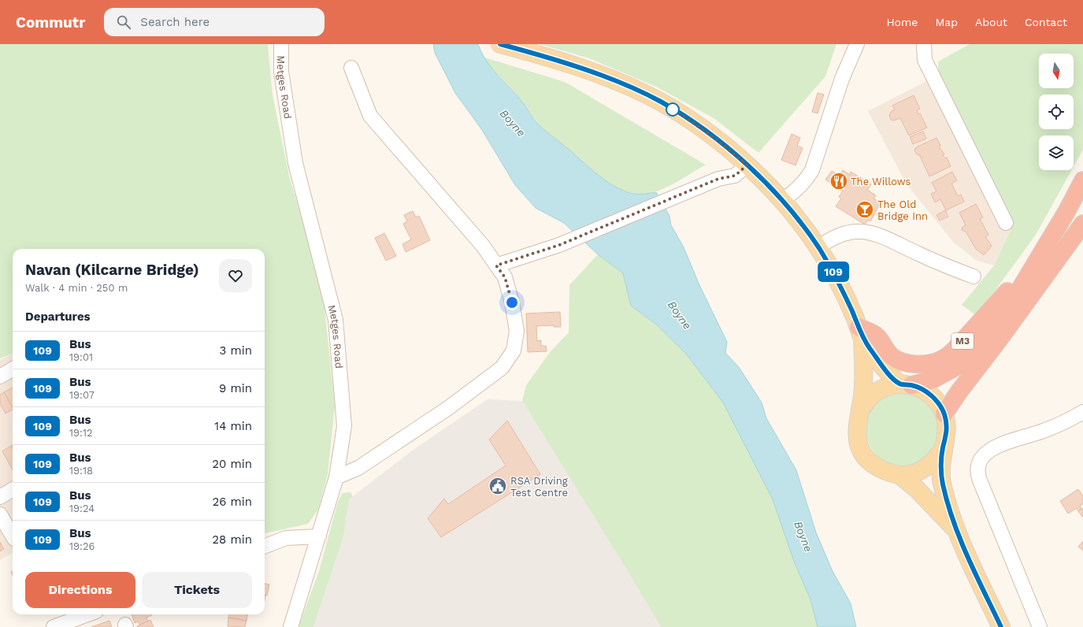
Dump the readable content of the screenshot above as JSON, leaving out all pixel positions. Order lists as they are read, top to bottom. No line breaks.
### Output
{"streets":{"highway":["M3"],"street":["Metges Road"]},"water":["Boyne"],"places":{"restaurant":["The Willows"],"bar":["The Old Bridge Inn"],"public building":["RSA Driving Test Centre"]},"lines":["bus line 109"],"north":"bottom","page":{"header":"Commutr","search":"Search here","nav":["Home","Map","About","Contact"],"on_map":"109","heading":[["Navan (Kilcarne Bridge)","Walk · 4 min · 250 m"],"Departures"],"list":[{"mark":"109","name":"Bus","note":"19:01","value":"3 min"},{"mark":"109","name":"Bus","note":"19:07","value":"9 min"},{"mark":"109","name":"Bus","note":"19:12","value":"14 min"},{"mark":"109","name":"Bus","note":"19:18","value":"20 min"},{"mark":"109","name":"Bus","note":"19:24","value":"26 min"},{"mark":"109","name":"Bus","note":"19:26","value":"28 min"}],"buttons":["Directions","Tickets"]}}
